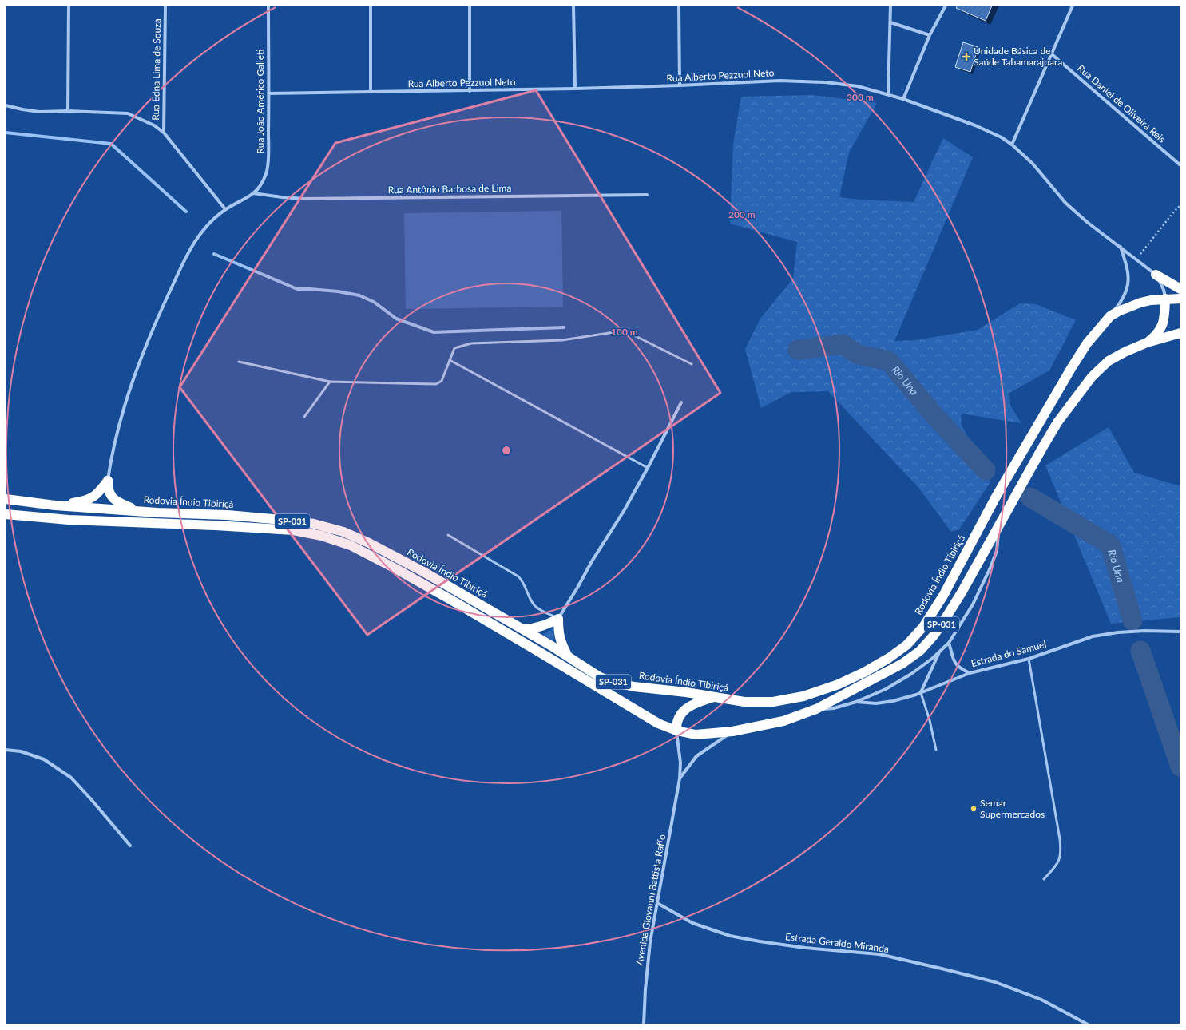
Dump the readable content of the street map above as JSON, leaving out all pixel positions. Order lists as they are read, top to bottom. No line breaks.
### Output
{"streets":{"highway":["Rodovia Índio Tibiriçá","SP-031"],"street":["Rua Edna Lima de Souza","Rua Alberto Pezzuol Neto","Rua João Américo Galleti","Rua Daniel de Oliveira Reis","Rua Antônio Barbosa de Lima","Estrada do Samuel","Avenida Giovanni Battista Raffo","Estrada Geraldo Miranda"]},"crossings":[["Rua Alberto Pezzuol Neto","Rua João Américo Galleti"],["Rua Alberto Pezzuol Neto","Rodovia Índio Tibiriçá"],["Rua João Américo Galleti","Rua Antônio Barbosa de Lima"],["SP-031","Avenida Giovanni Battista Raffo"],["Avenida Giovanni Battista Raffo","Estrada Geraldo Miranda"]],"water":["Rio Una"],"places":{"health":["Unidade Básica de Saúde Tabamarajoara"],"other":["Semar Supermercados"]},"rings":["300 m","200 m","100 m"]}
